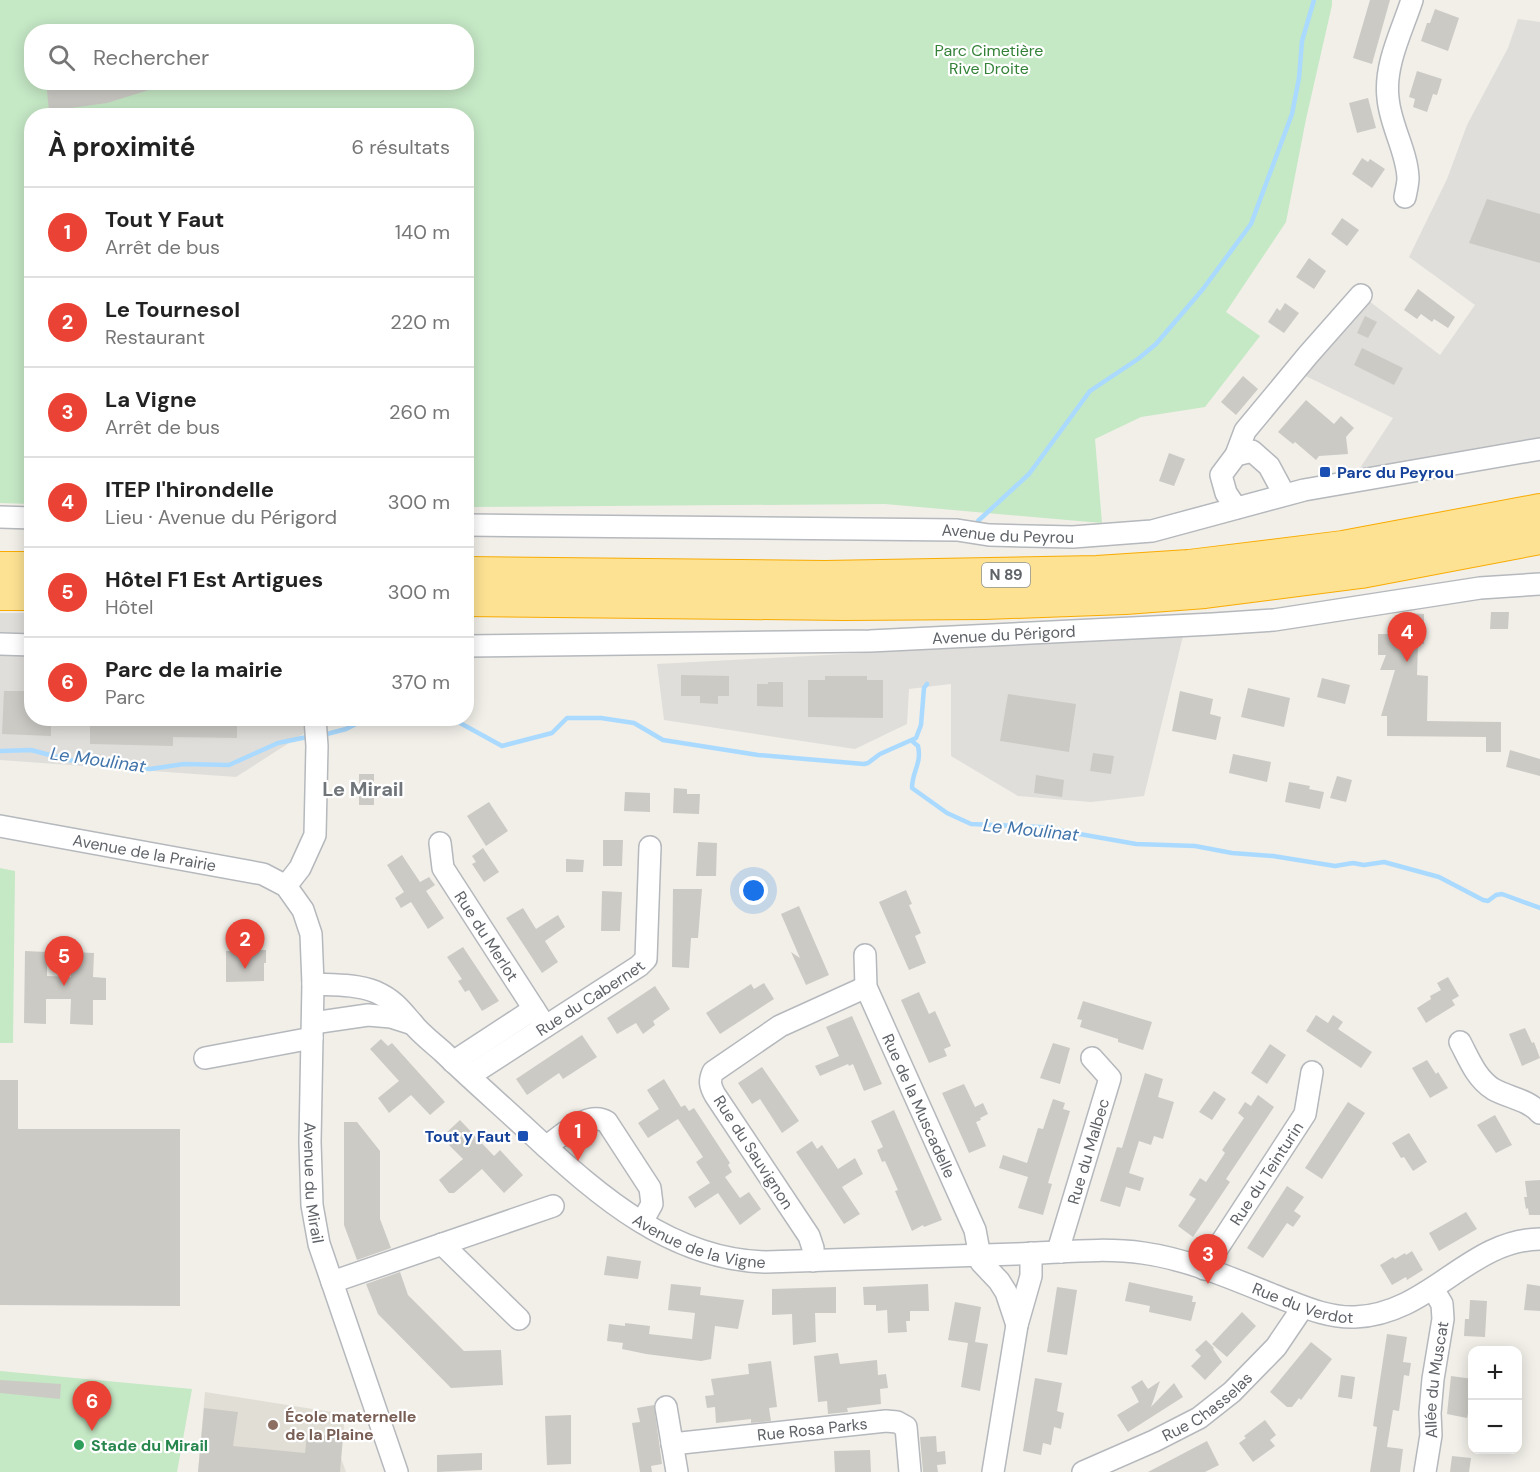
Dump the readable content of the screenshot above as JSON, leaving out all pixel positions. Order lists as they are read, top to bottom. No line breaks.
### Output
{"streets":{"highway":["N 89"],"street":["Avenue du Peyrou","Avenue du Périgord","Avenue de la Prairie","Rue du Merlot","Rue du Cabernet","Rue de la Muscadelle","Rue du Sauvignon","Rue du Malbec","Rue du Teinturin","Avenue du Mirail","Avenue de la Vigne","Rue du Verdot","Allée du Muscat","Rue Chasselas","Rue Rosa Parks"]},"crossings":[["Avenue de la Prairie","Avenue du Mirail"],["Rue du Merlot","Rue du Cabernet"],["Rue du Cabernet","Avenue de la Vigne"],["Rue de la Muscadelle","Rue du Sauvignon"],["Rue de la Muscadelle","Avenue de la Vigne"],["Rue de la Muscadelle","Rue du Verdot"],["Rue du Sauvignon","Avenue de la Vigne"],["Rue du Malbec","Rue du Verdot"],["Rue du Teinturin","Rue du Verdot"],["Avenue du Mirail","Avenue de la Vigne"],["Avenue de la Vigne","Rue du Verdot"],["Rue du Verdot","Allée du Muscat"],["Rue du Verdot","Rue Chasselas"]],"districts":["Le Mirail"],"water":["Le Moulinat"],"parks":["Parc Cimetière Rive Droite"],"places":{"transit":["Parc du Peyrou","Tout y Faut"],"other":["École maternelle de la Plaine","Stade du Mirail"]},"page":{"search":"Rechercher","heading":["À proximité","6 résultats"],"list":[{"mark":"1","name":"Tout Y Faut","note":"Arrêt de bus","value":"140 m"},{"mark":"2","name":"Le Tournesol","note":"Restaurant","value":"220 m"},{"mark":"3","name":"La Vigne","note":"Arrêt de bus","value":"260 m"},{"mark":"4","name":"ITEP l'hirondelle","note":"Lieu · Avenue du Périgord","value":"300 m"},{"mark":"5","name":"Hôtel F1 Est Artigues","note":"Hôtel","value":"300 m"},{"mark":"6","name":"Parc de la mairie","note":"Parc","value":"370 m"}],"pins":["4","2","5","1","3","6"],"map_buttons":["+","−"]}}
